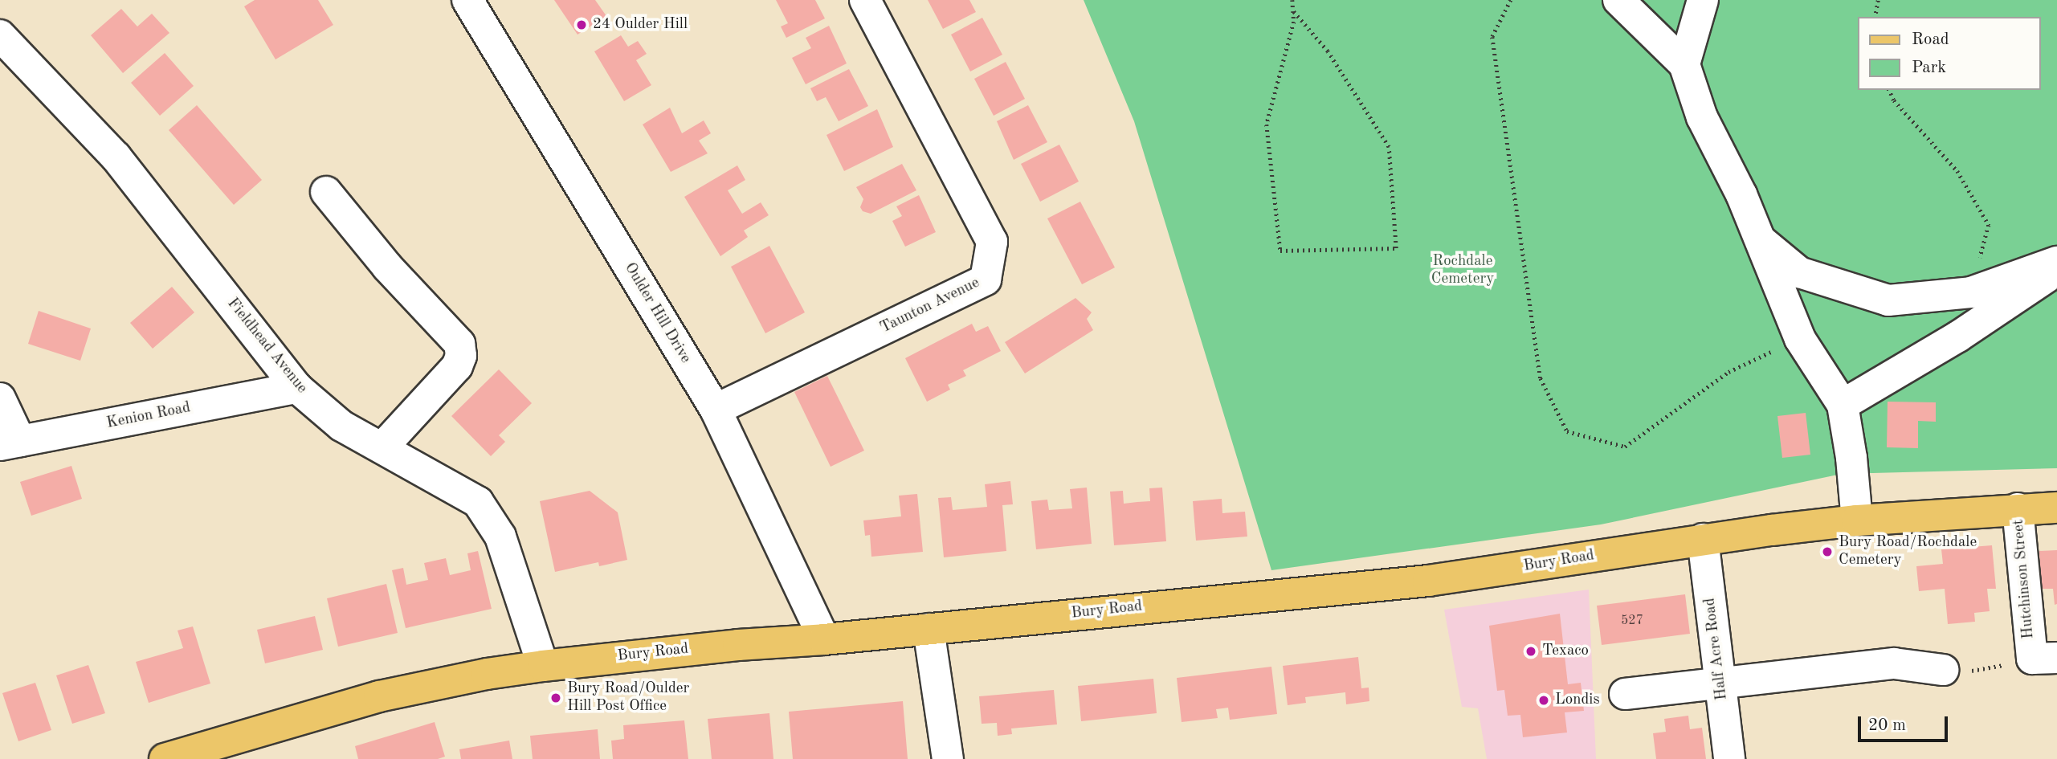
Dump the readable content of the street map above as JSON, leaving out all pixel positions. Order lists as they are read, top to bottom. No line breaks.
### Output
{"streets":{"main road":["Bury Road"],"street":["Taunton Avenue","Oulder Hill Drive","Fieldhead Avenue","Kenion Road","Hutchinson Street","Half Acre Road"]},"crossings":[["Taunton Avenue","Oulder Hill Drive"],["Oulder Hill Drive","Bury Road"],["Fieldhead Avenue","Kenion Road"],["Fieldhead Avenue","Bury Road"],["Bury Road","Hutchinson Street"],["Bury Road","Half Acre Road"]],"parks":["Rochdale Cemetery"],"places":["24 Oulder Hill","Bury Road/Rochdale Cemetery","Texaco","Bury Road/Oulder Hill Post Office","Londis"],"house_numbers":["527"],"legend":["Road","Park"],"scale_bar":"20 m"}
